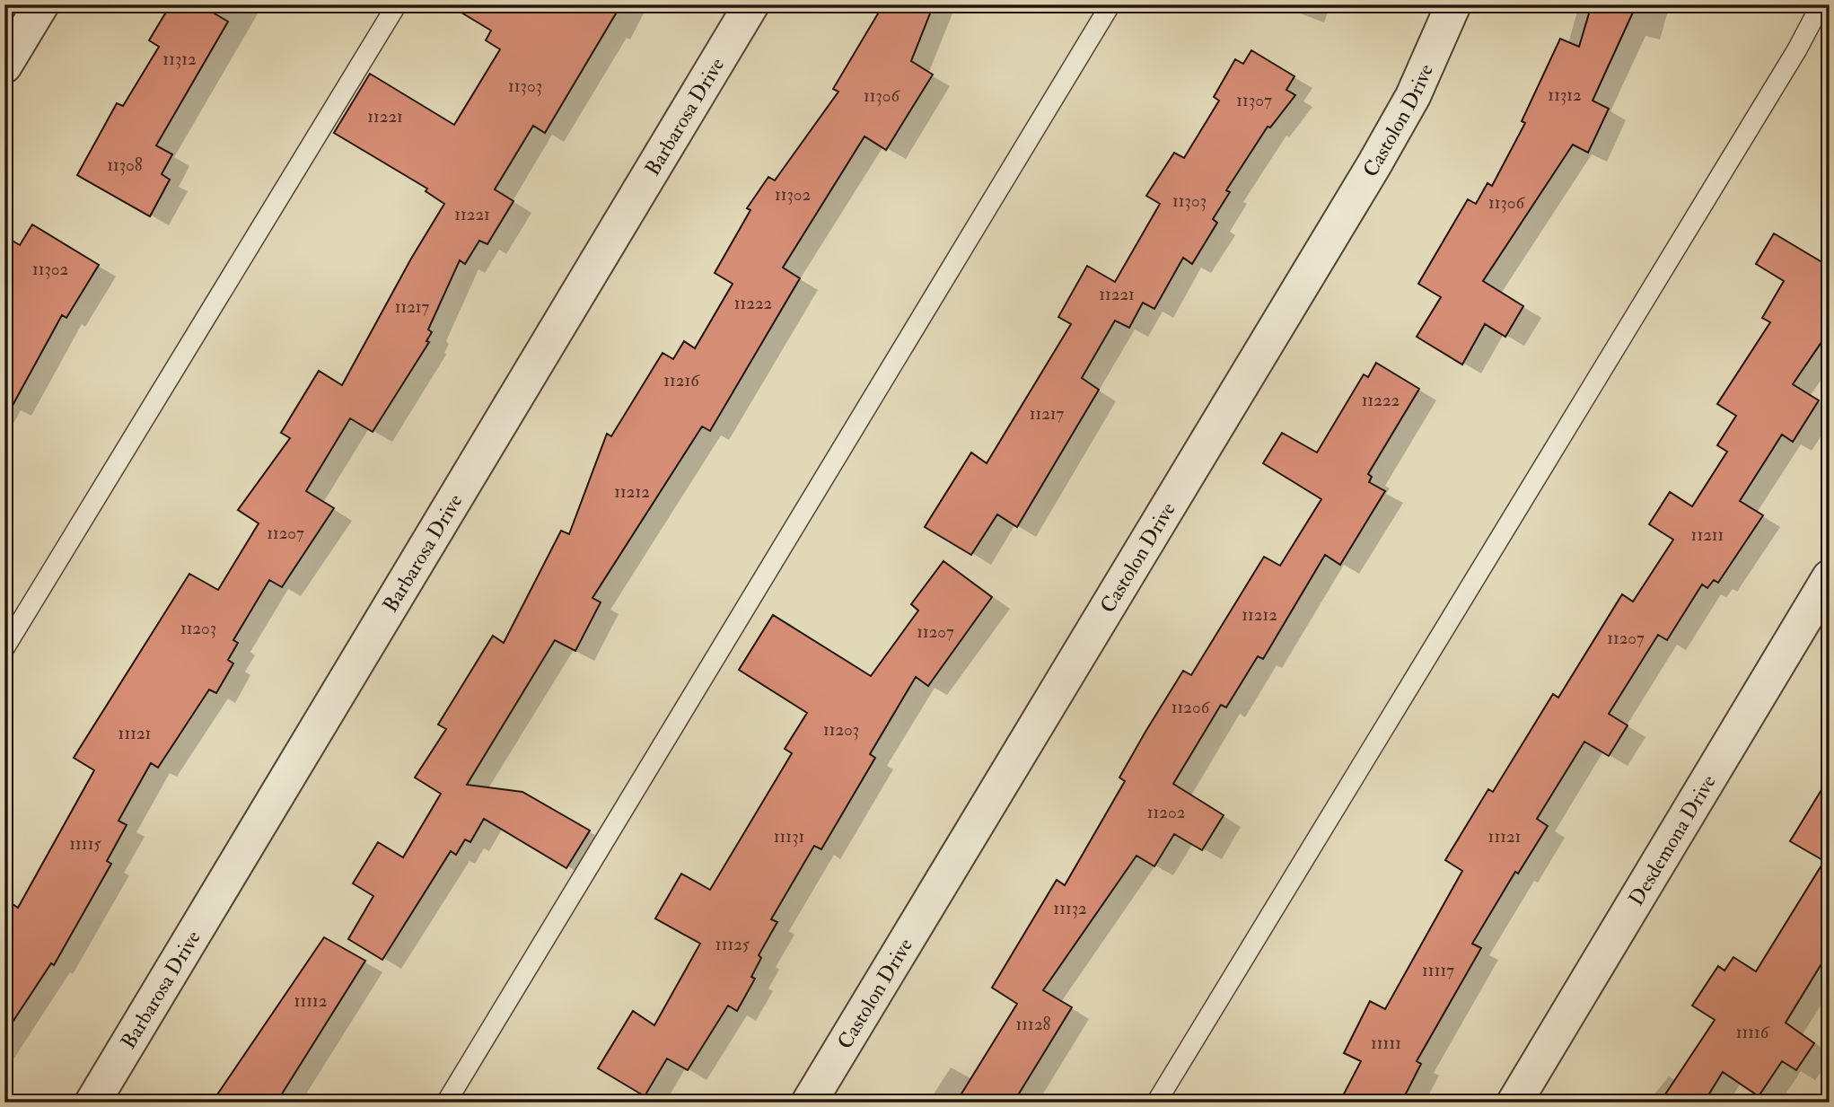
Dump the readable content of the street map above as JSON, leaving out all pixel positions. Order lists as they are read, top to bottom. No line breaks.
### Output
{"streets":{"street":["Barbarosa Drive","Castolon Drive","Desdemona Drive"]},"house_numbers":["11312","11303","11312","11306","11307","11221","11308","11302","11303","11306","11221","11302","11221","11222","11217","11216","11222","11217","11212","11207","11211","11212","11203","11207","11207","11206","11203","11121","11202","11131","11121","11115","11132","11125","11117","11112","11128","11116","11111"]}
